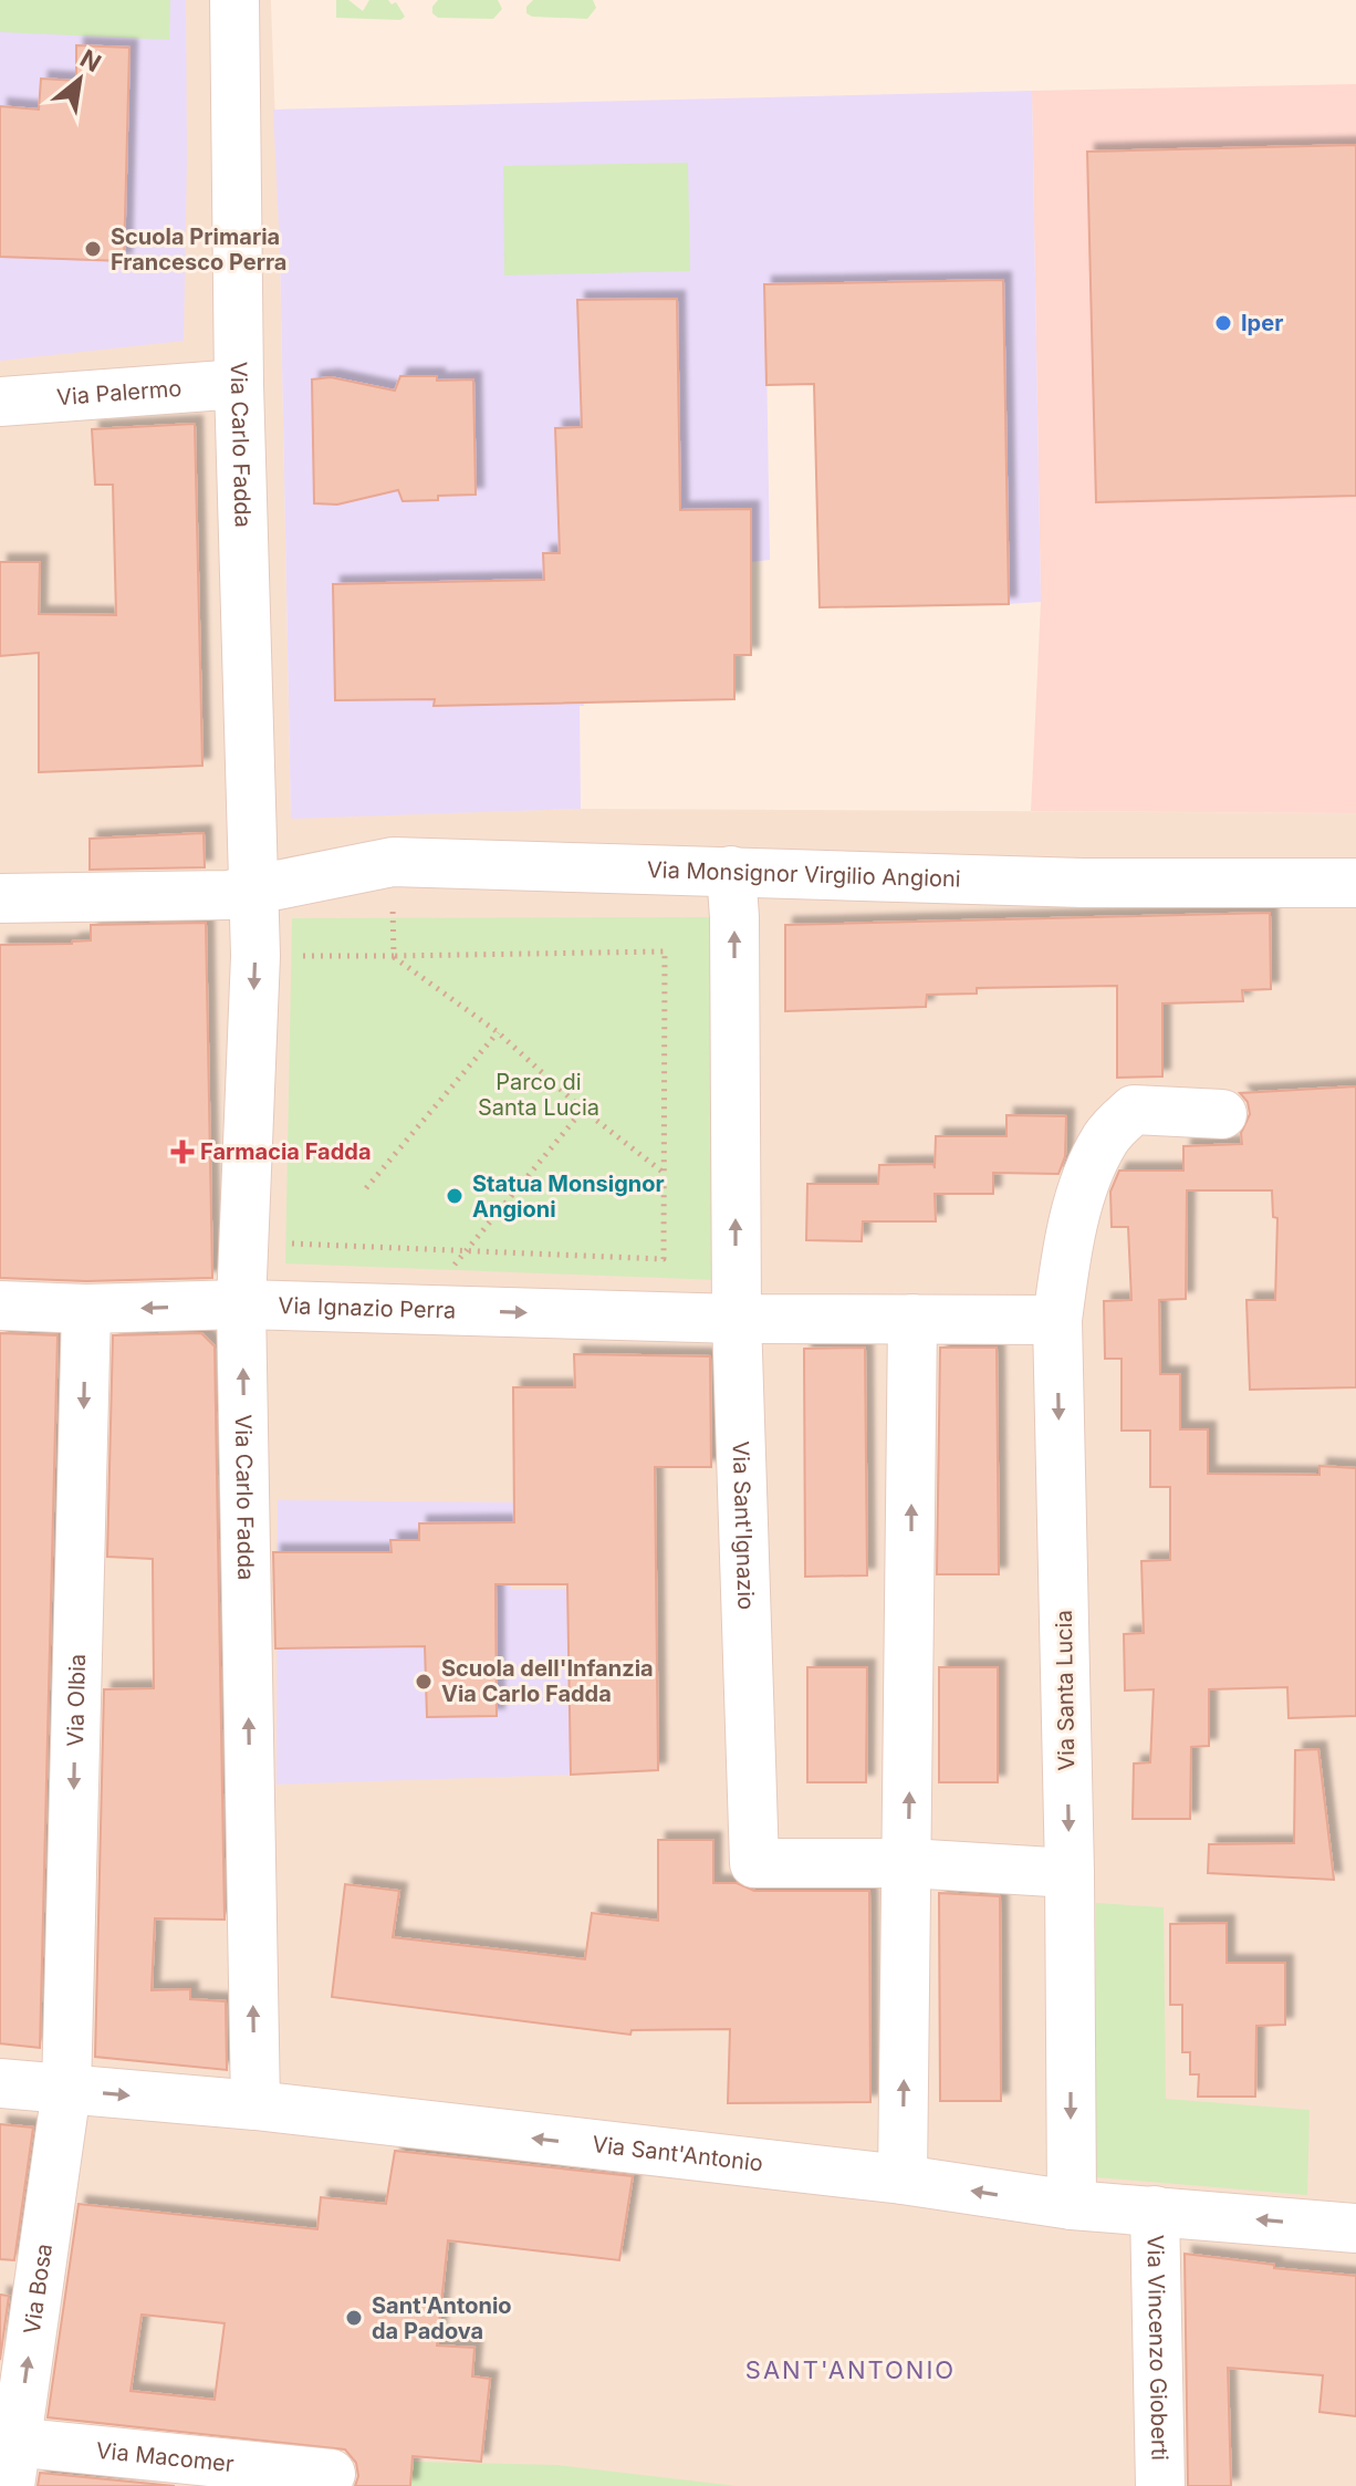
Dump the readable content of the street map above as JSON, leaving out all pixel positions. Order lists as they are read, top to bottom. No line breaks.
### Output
{"streets":{"street":["Via Palermo","Via Carlo Fadda","Via Monsignor Virgilio Angioni","Via Ignazio Perra","Via Sant'Ignazio","Via Santa Lucia","Via Olbia","Via Sant'Antonio","Via Bosa","Via Vincenzo Gioberti","Via Macomer"]},"crossings":[["Via Palermo","Via Carlo Fadda"],["Via Carlo Fadda","Via Monsignor Virgilio Angioni"],["Via Carlo Fadda","Via Ignazio Perra"],["Via Carlo Fadda","Via Sant'Antonio"],["Via Monsignor Virgilio Angioni","Via Sant'Ignazio"],["Via Ignazio Perra","Via Sant'Ignazio"],["Via Ignazio Perra","Via Olbia"],["Via Sant'Ignazio","Via Santa Lucia"],["Via Santa Lucia","Via Sant'Antonio"],["Via Olbia","Via Sant'Antonio"],["Via Olbia","Via Bosa"],["Via Sant'Antonio","Via Bosa"],["Via Sant'Antonio","Via Vincenzo Gioberti"],["Via Bosa","Via Macomer"]],"one_way":["Via Olbia","Via Bosa"],"districts":["SANT'ANTONIO"],"parks":["Parco di Santa Lucia"],"places":{"other":["Scuola Primaria Francesco Perra","Iper","Statua Monsignor Angioni","Scuola dell'Infanzia Via Carlo Fadda","Sant'Antonio da Padova"],"health":["Farmacia Fadda"]},"north":"top right"}
